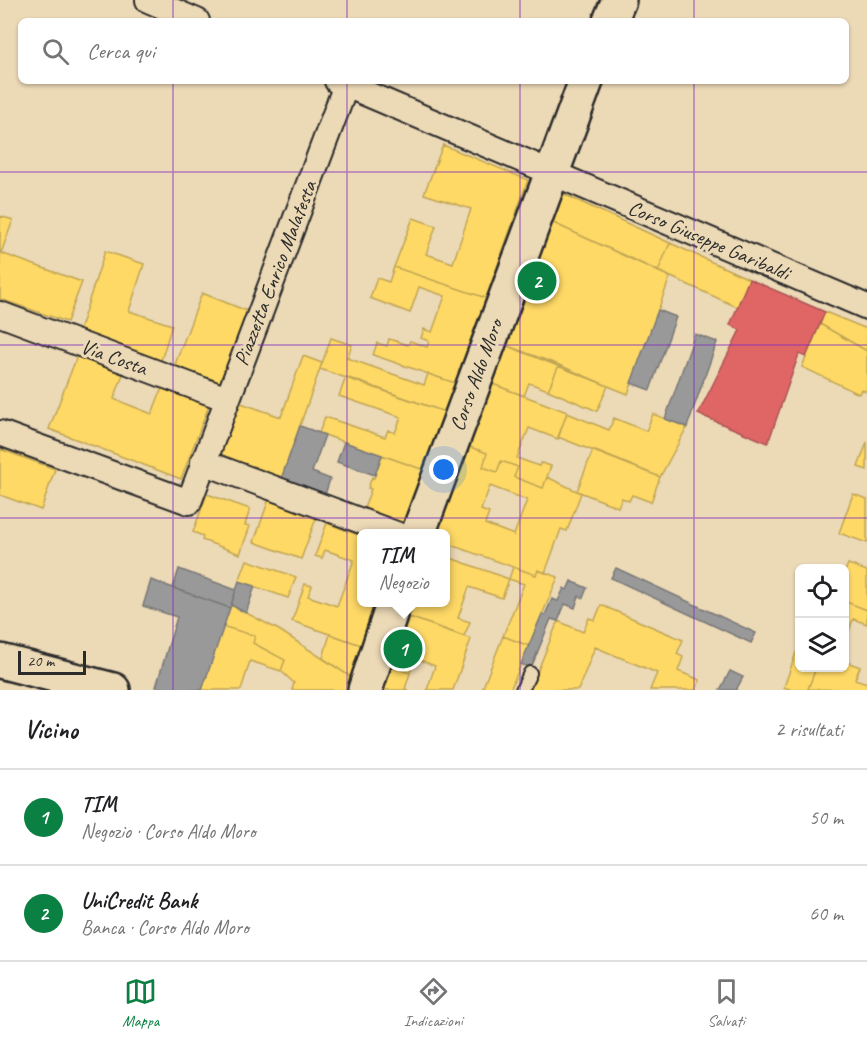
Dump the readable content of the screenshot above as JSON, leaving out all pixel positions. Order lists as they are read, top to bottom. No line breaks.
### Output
{"streets":{"main road":["Corso Aldo Moro"],"street":["Corso Giuseppe Garibaldi","Piazzetta Enrico Malatesta","Via Costa"]},"crossings":[["Corso Giuseppe Garibaldi","Corso Aldo Moro"],["Piazzetta Enrico Malatesta","Via Costa"]],"scale_bar":"20 m","page":{"search":"Cerca qui","pins":["2","1"],"popup":["TIM","Negozio"],"scale":"20 m","heading":["Vicino","2 risultati"],"list":[{"mark":"1","name":"TIM","note":"Negozio · Corso Aldo Moro","value":"50 m"},{"mark":"2","name":"UniCredit Bank","note":"Banca · Corso Aldo Moro","value":"60 m"}],"nav":["Mappa","Indicazioni","Salvati"]}}
